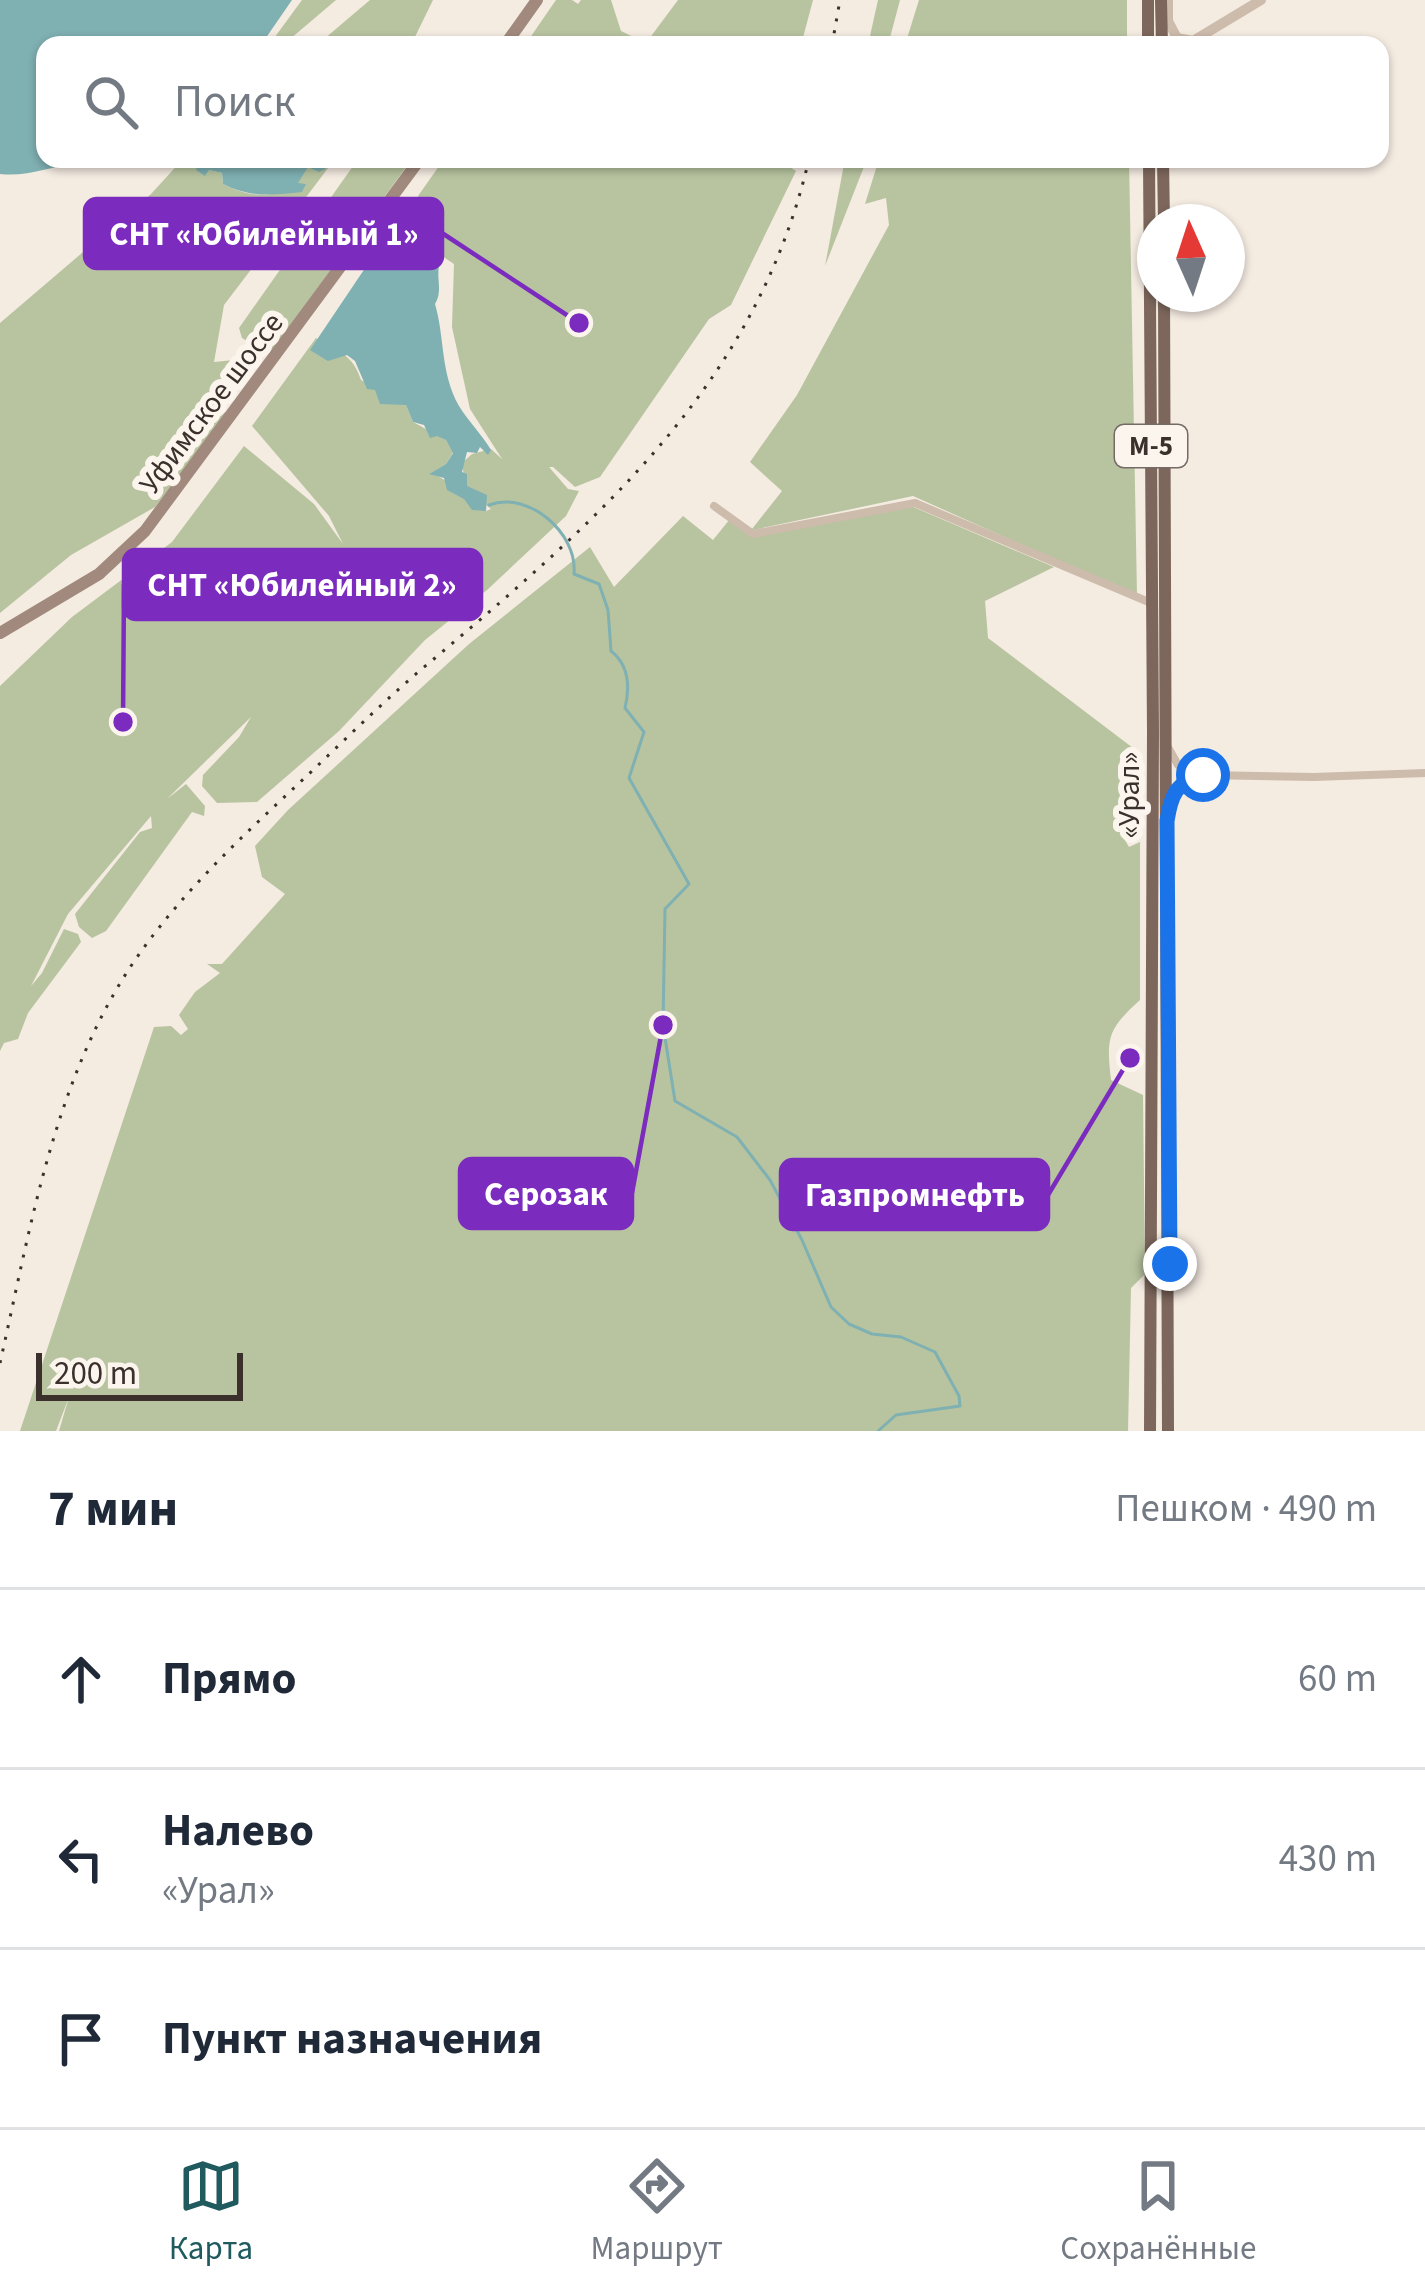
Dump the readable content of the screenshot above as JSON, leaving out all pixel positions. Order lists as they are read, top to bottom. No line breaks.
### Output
{"streets":{"main road":["Уфимское шоссе","М-5","«Урал»"]},"places":["СНТ «Юбилейный 1»","СНТ «Юбилейный 2»","Серозак","Газпромнефть"],"scale_bar":"200 m","north":"top","page":{"search":"Поиск","scale":"200 m","heading":["7 мин","Пешком · 490 m"],"list":[["Прямо","60 m"],["Налево","«Урал»","430 m"],"Пункт назначения"],"nav":["Карта","Маршрут","Сохранённые"]}}
